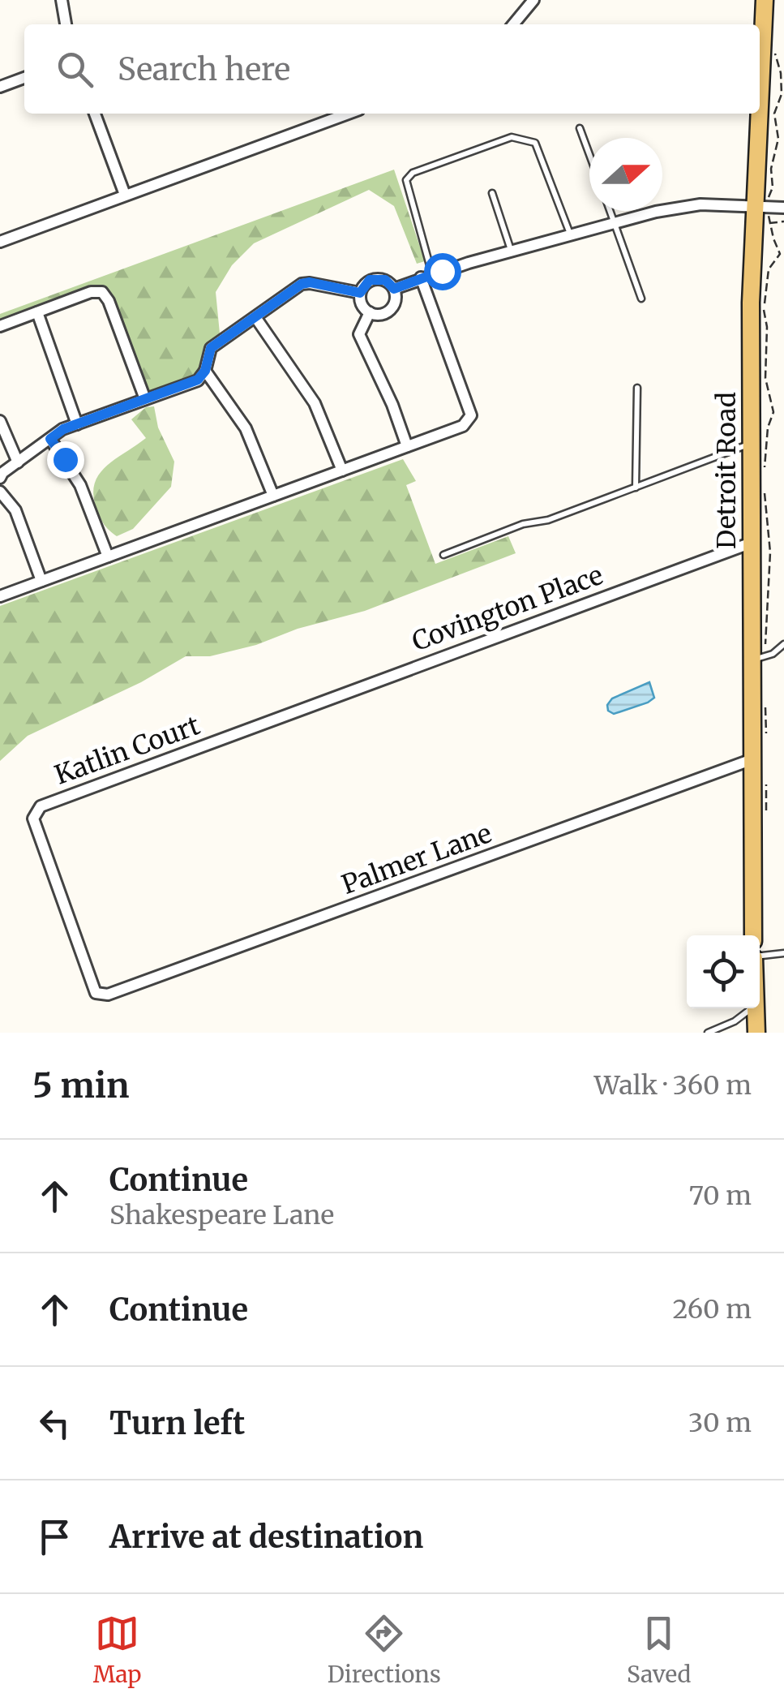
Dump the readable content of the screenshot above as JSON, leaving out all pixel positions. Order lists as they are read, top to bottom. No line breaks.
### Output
{"streets":{"main road":["Detroit Road"],"street":["Covington Place","Katlin Court","Palmer Lane"]},"crossings":[["Detroit Road","Covington Place"],["Detroit Road","Palmer Lane"],["Covington Place","Katlin Court"],["Katlin Court","Palmer Lane"]],"north":"right","page":{"search":"Search here","heading":["5 min","Walk · 360 m"],"list":[["Continue","Shakespeare Lane","70 m"],["Continue","260 m"],["Turn left","30 m"],"Arrive at destination"],"nav":["Map","Directions","Saved"]}}
